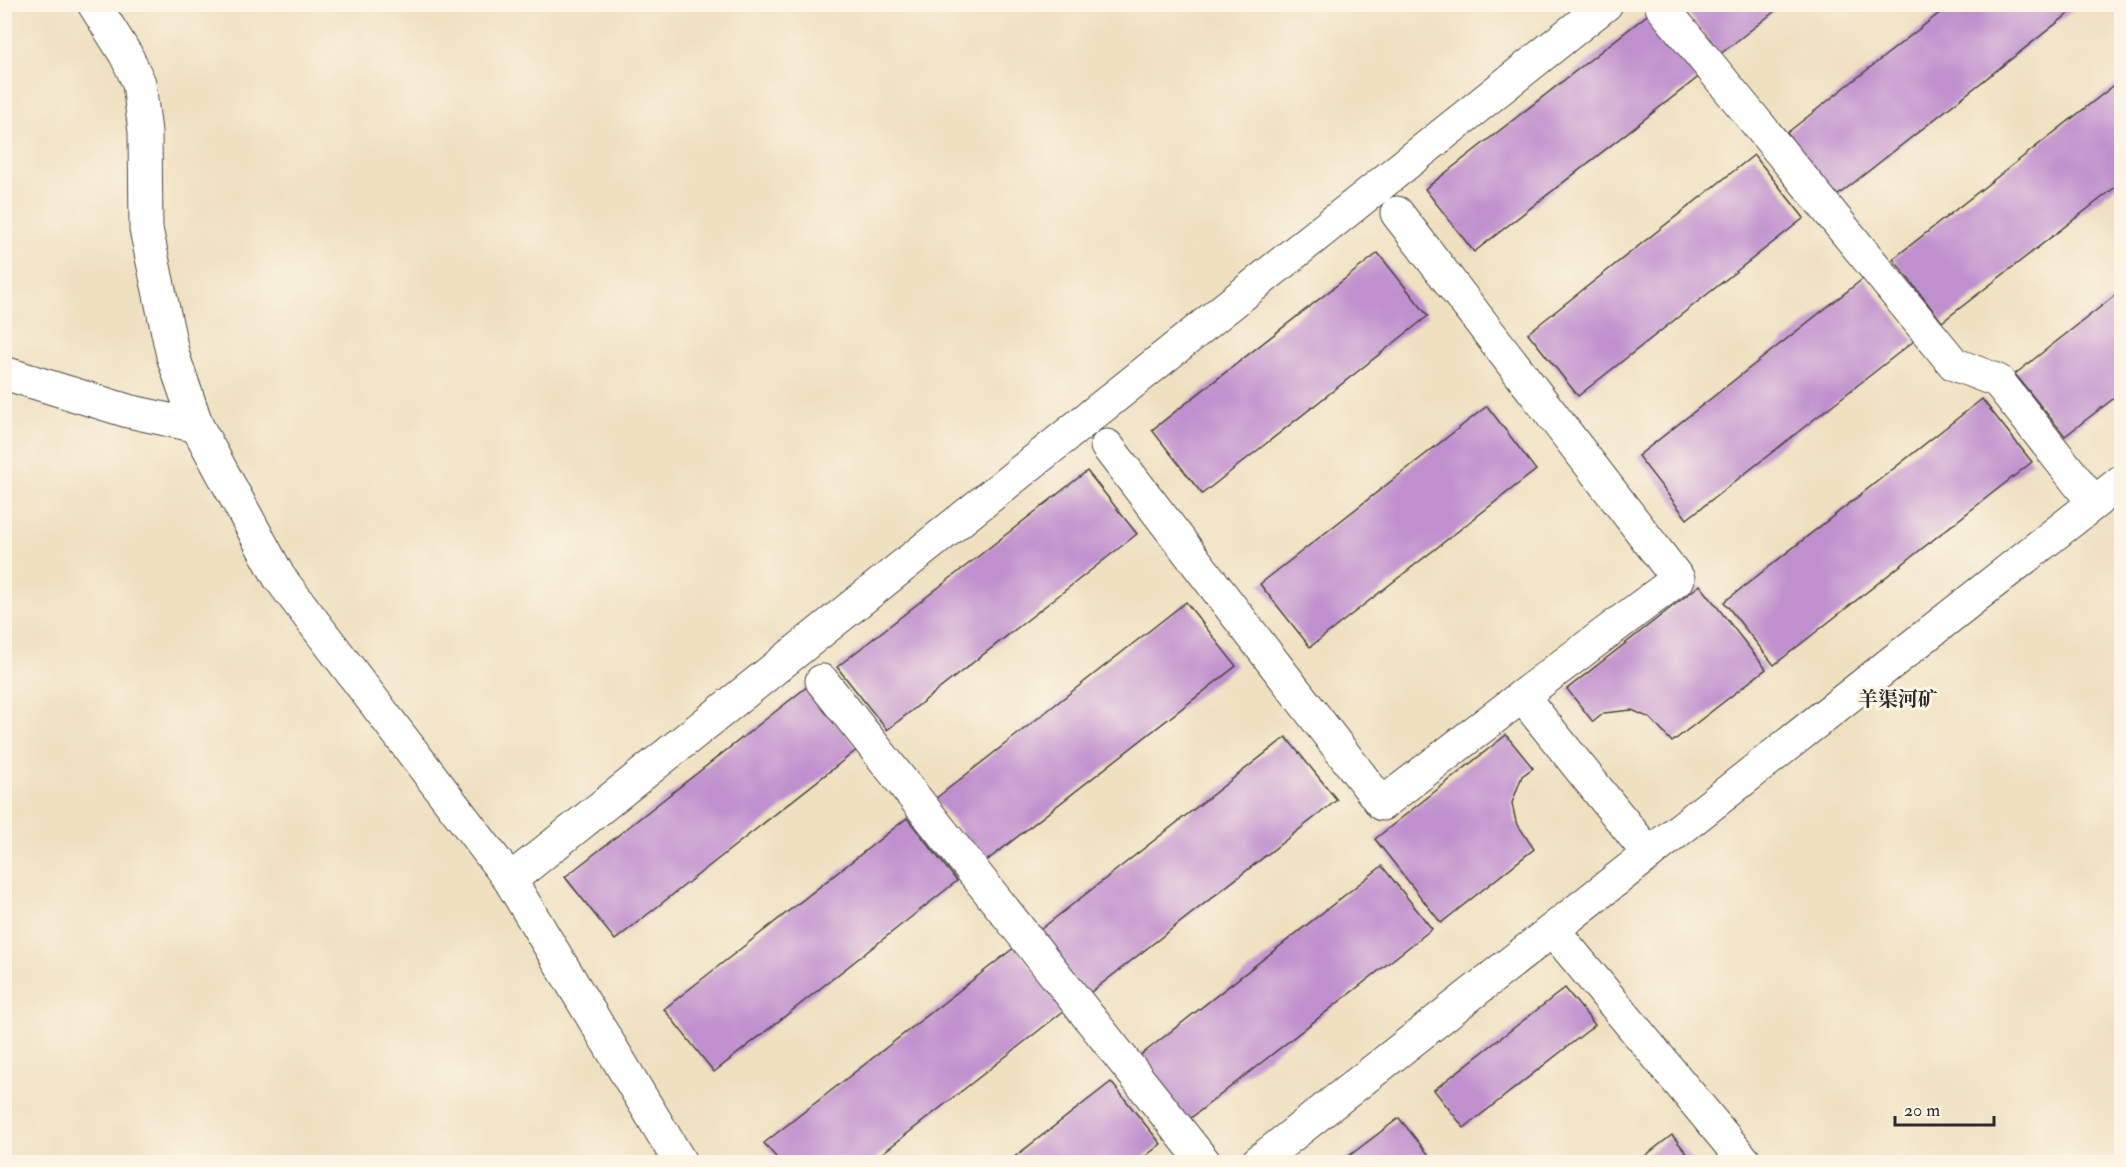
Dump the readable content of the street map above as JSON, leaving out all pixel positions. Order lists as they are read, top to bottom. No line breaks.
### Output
{"districts":["羊渠河矿"],"scale_bar":"20 m"}
